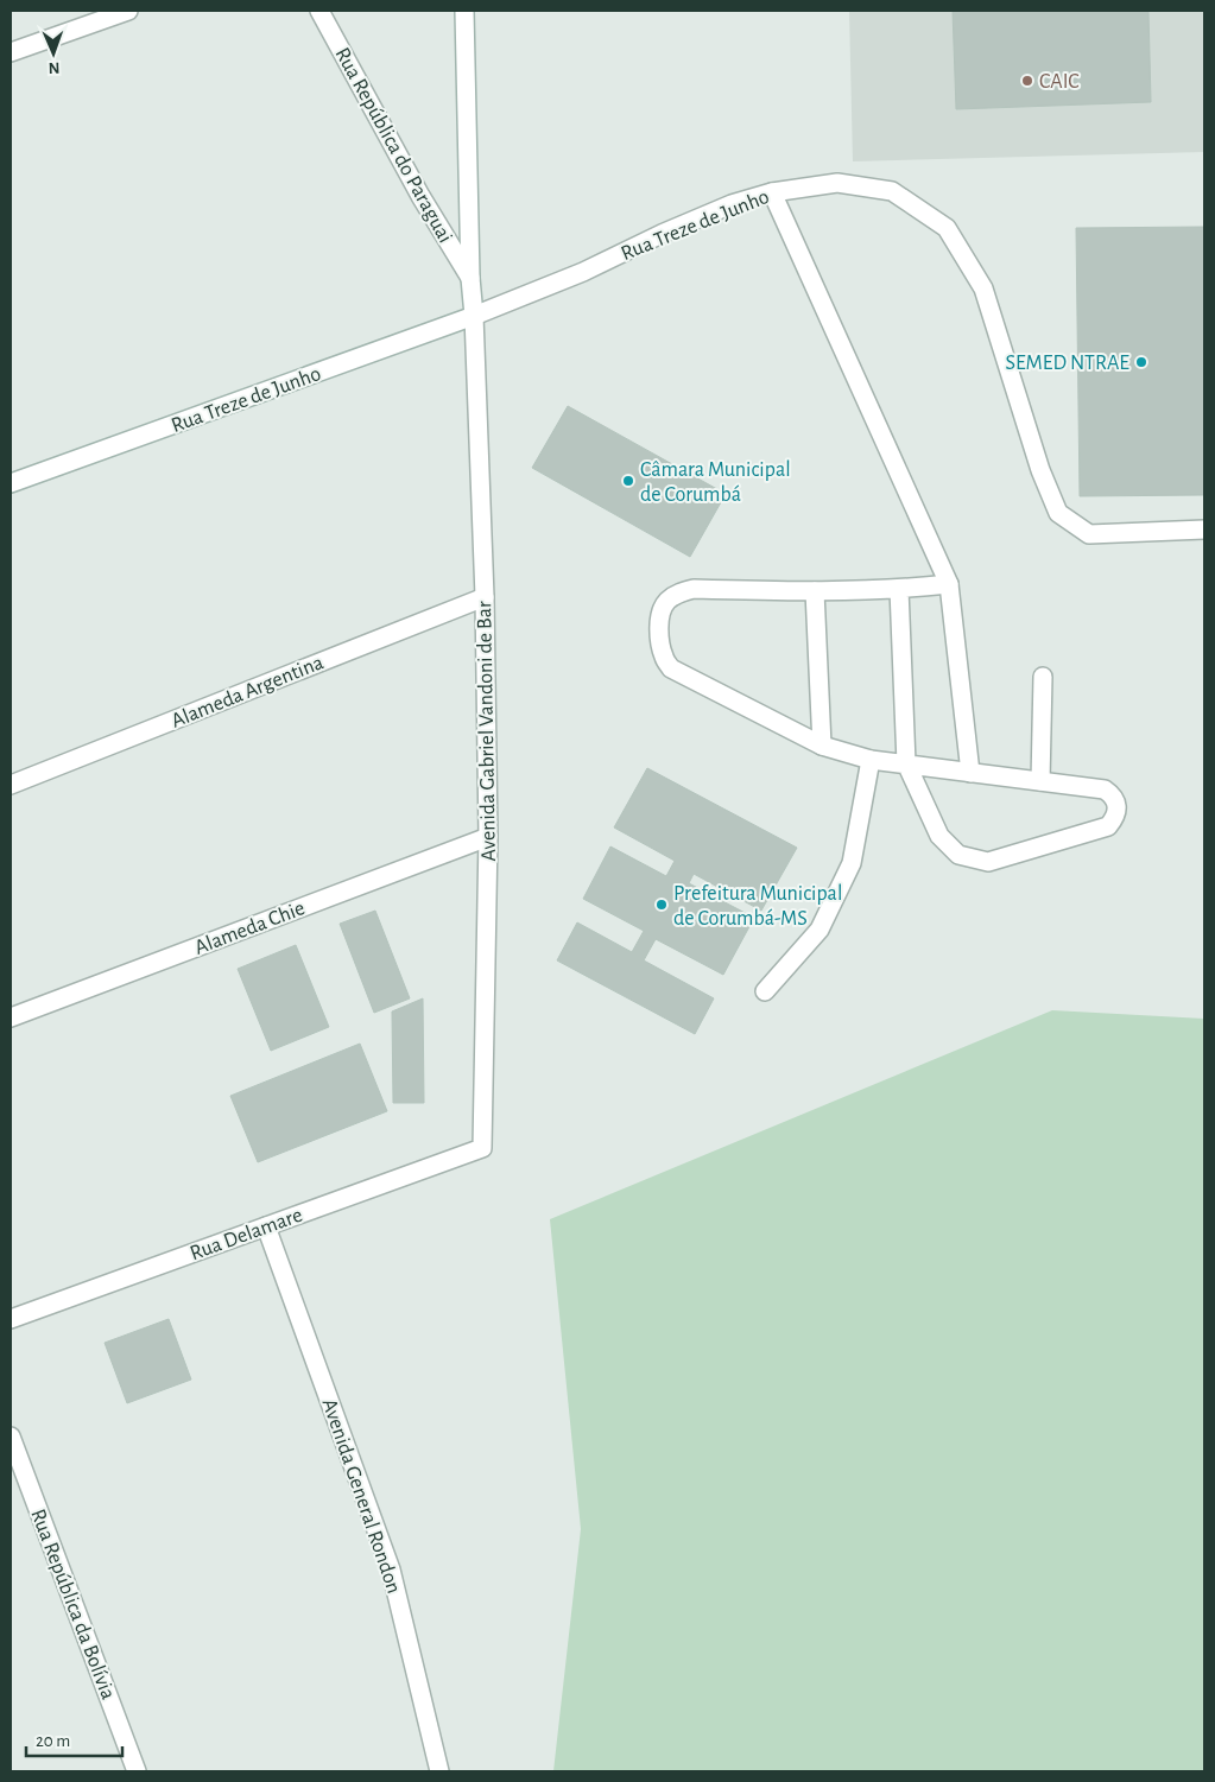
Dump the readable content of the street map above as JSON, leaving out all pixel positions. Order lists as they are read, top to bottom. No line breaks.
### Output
{"streets":{"street":["Rua República do Paraguai","Rua Treze de Junho","Alameda Argentina","Avenida Gabriel Vandoni de Bar","Alameda Chie","Rua Delamare","Avenida General Rondon","Rua República da Bolívia"]},"crossings":[["Rua República do Paraguai","Avenida Gabriel Vandoni de Bar"],["Rua Treze de Junho","Avenida Gabriel Vandoni de Bar"],["Alameda Argentina","Avenida Gabriel Vandoni de Bar"],["Avenida Gabriel Vandoni de Bar","Alameda Chie"],["Avenida Gabriel Vandoni de Bar","Rua Delamare"],["Rua Delamare","Avenida General Rondon"]],"places":["CAIC","SEMED NTRAE","Câmara Municipal de Corumbá","Prefeitura Municipal de Corumbá-MS"],"scale_bar":"20 m","north":"bottom"}
